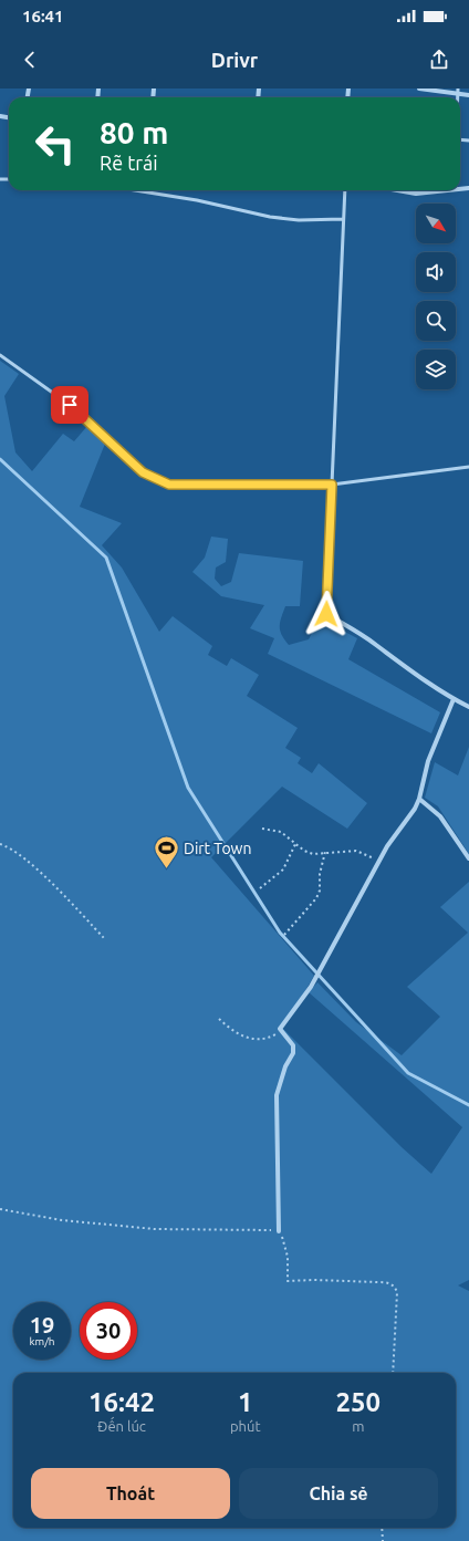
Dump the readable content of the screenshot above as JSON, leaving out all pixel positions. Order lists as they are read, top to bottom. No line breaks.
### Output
{"places":{"sports":["Dirt Town"]},"north":"bottom right","page":{"status":"16:41","header":"Drivr","turn":["80 m","Rẽ trái"],"speed":"19 km/h","limit":"30","eta":["16:42","Đến lúc","1","phút","250","m"],"buttons":["Thoát","Chia sẻ"]}}
